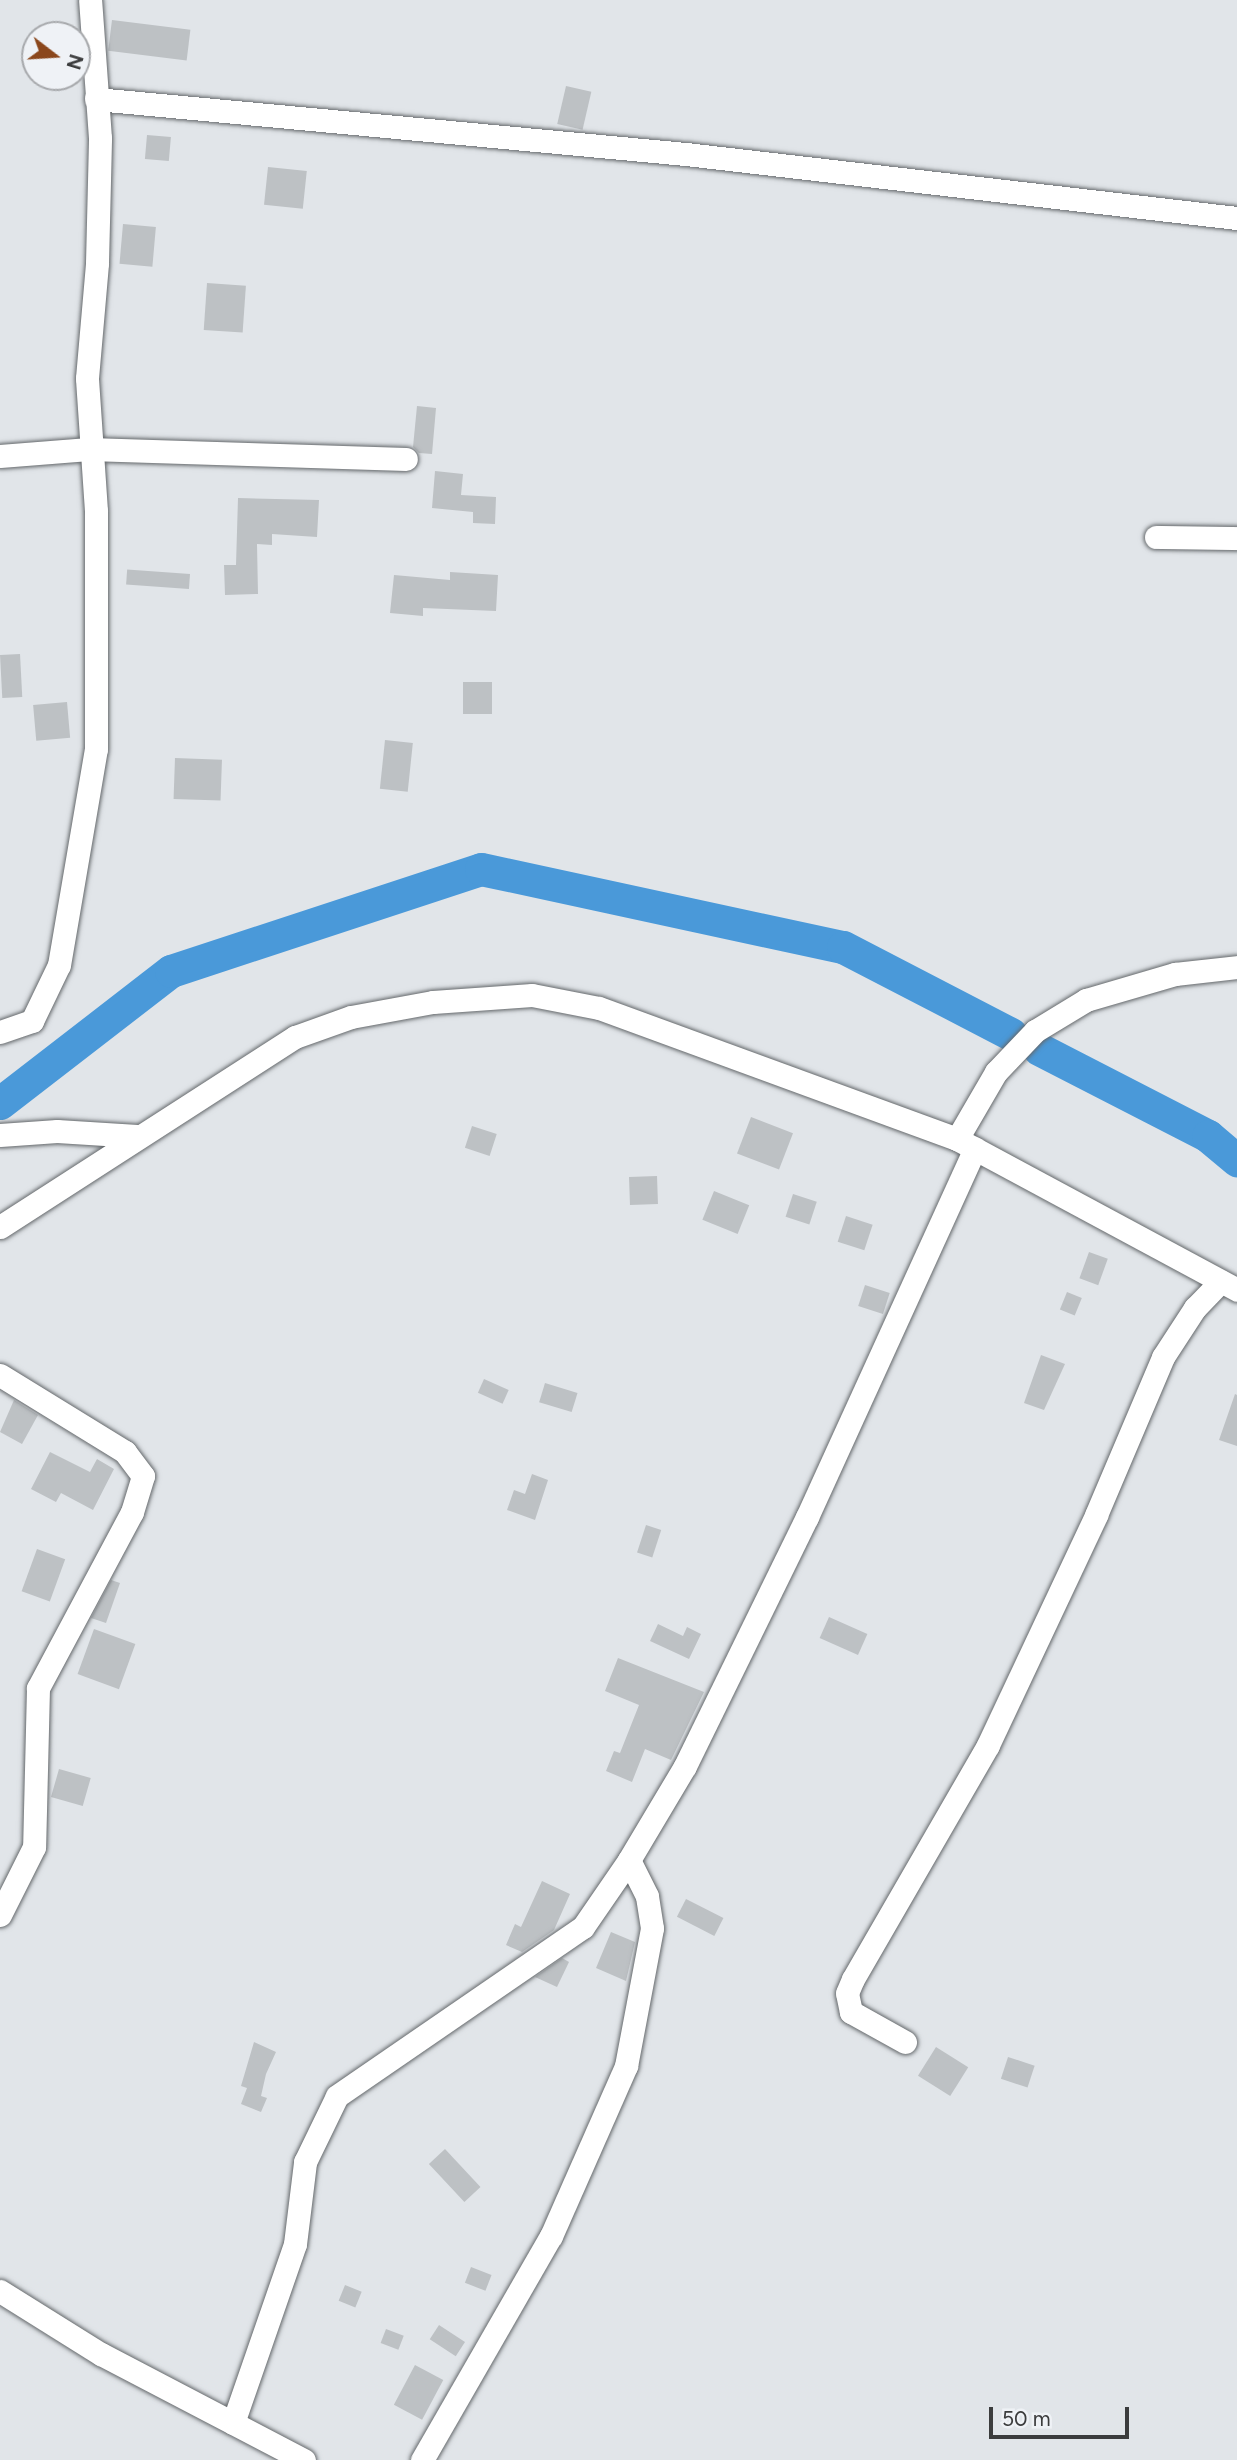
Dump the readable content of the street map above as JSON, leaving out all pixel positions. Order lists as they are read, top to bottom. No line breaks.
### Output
{"scale_bar":"50 m","north":"right"}
